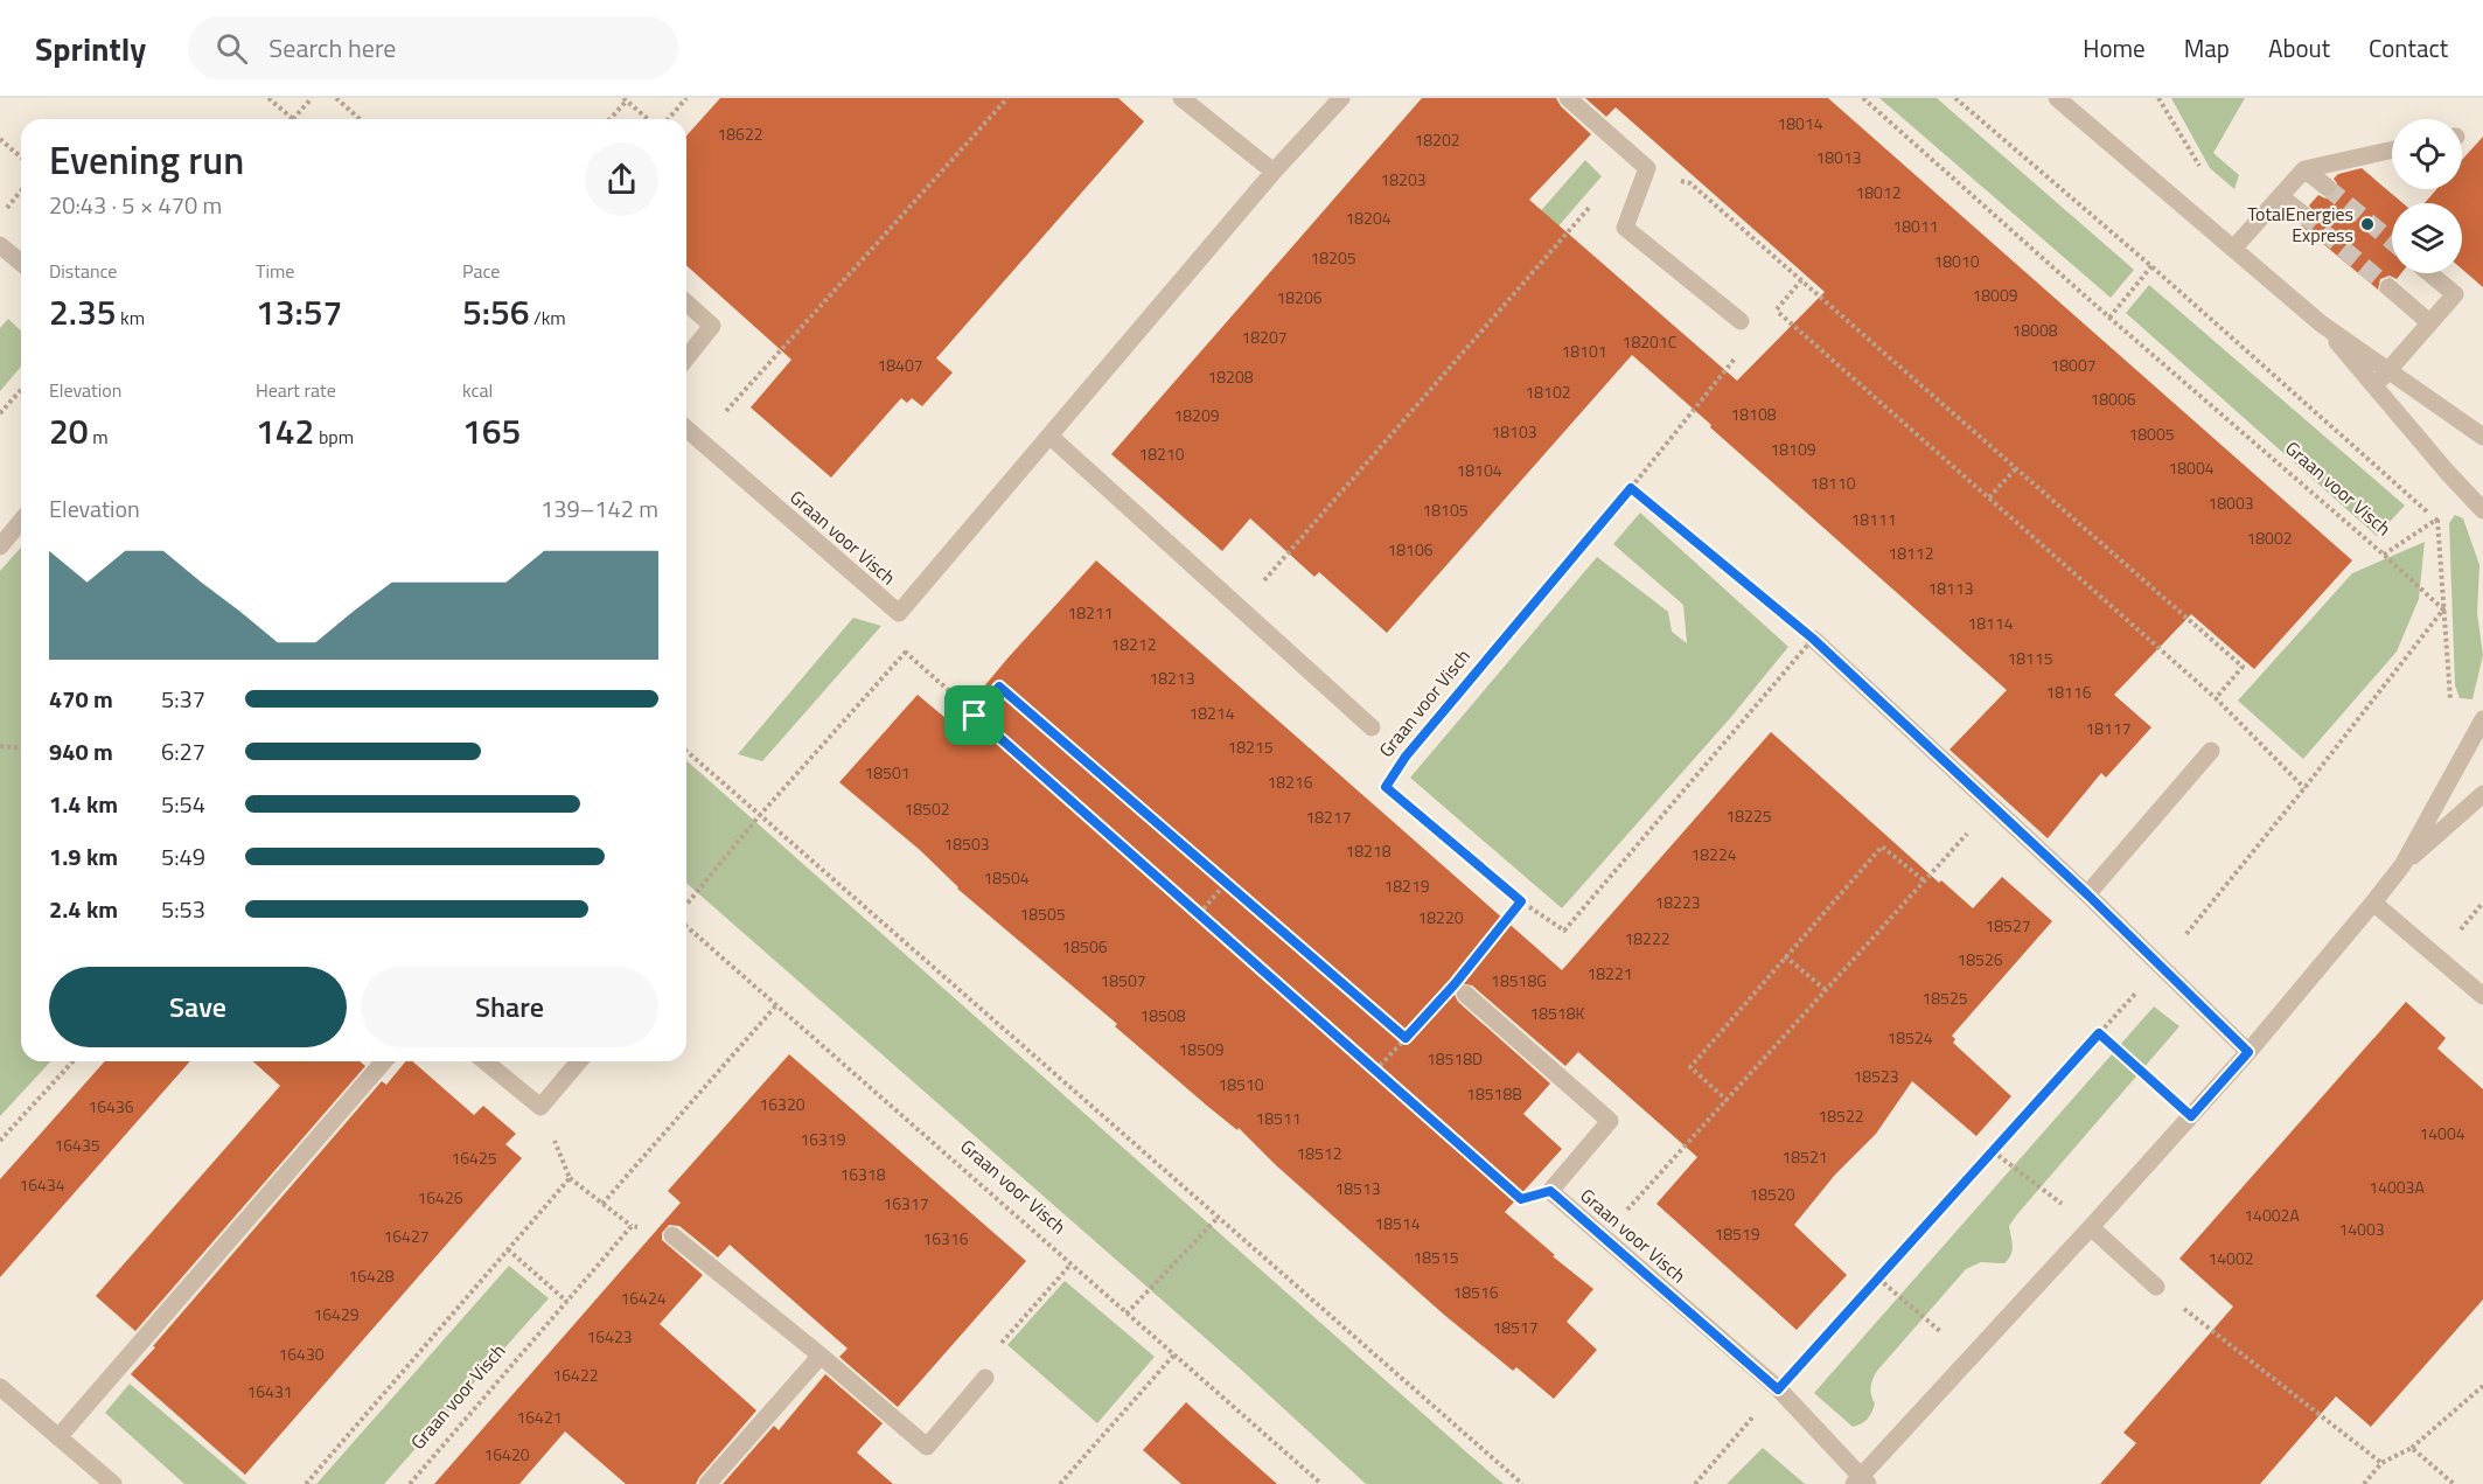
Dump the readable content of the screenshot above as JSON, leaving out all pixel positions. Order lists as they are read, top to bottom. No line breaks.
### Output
{"streets":{"street":["Graan voor Visch"]},"places":["TotalEnergies Express"],"house_numbers":["18014","18622","18202","18013","18203","18012","18204","18011","18205","18010","18009","18206","18008","18207","18201C","18101","18407","18007","18208","18102","18006","18108","18209","18103","18005","18109","18210","18004","18104","18110","18003","18105","18111","18002","18106","18112","18113","18211","18114","18212","18115","18213","18116","18214","18117","18215","18501","18216","18502","18225","18217","18503","18218","18224","18504","18219","18223","18505","18220","18527","18222","18506","18526","18221","18507","18518G","18525","18518K","18508","18524","18509","18518D","18523","18510","18518B","16320","16436","18522","18511","14004","16319","16435","18512","18521","16425","16318","16434","14003A","18513","18520","16426","16317","14002A","18514","14003","18519","16427","16316","18515","14002","16428","18516","16424","16429","18517","16423","16430","16422","16431","16421","16420"],"page":{"header":"Sprintly","search":"Search here","nav":["Home","Map","About","Contact"],"heading":["Evening run","20:43 · 5 × 470 m"],"stats":[["Distance","2.35 km"],["Time","13:57"],["Pace","5:56 /km"],["Elevation","20 m"],["Heart rate","142 bpm"],["kcal","165"]],"chart":["Elevation","139–142 m"],"list":[{"name":"470 m","note":"5:37"},{"name":"940 m","note":"6:27"},{"name":"1.4 km","note":"5:54"},{"name":"1.9 km","note":"5:49"},{"name":"2.4 km","note":"5:53"}],"buttons":["Save","Share"]}}
